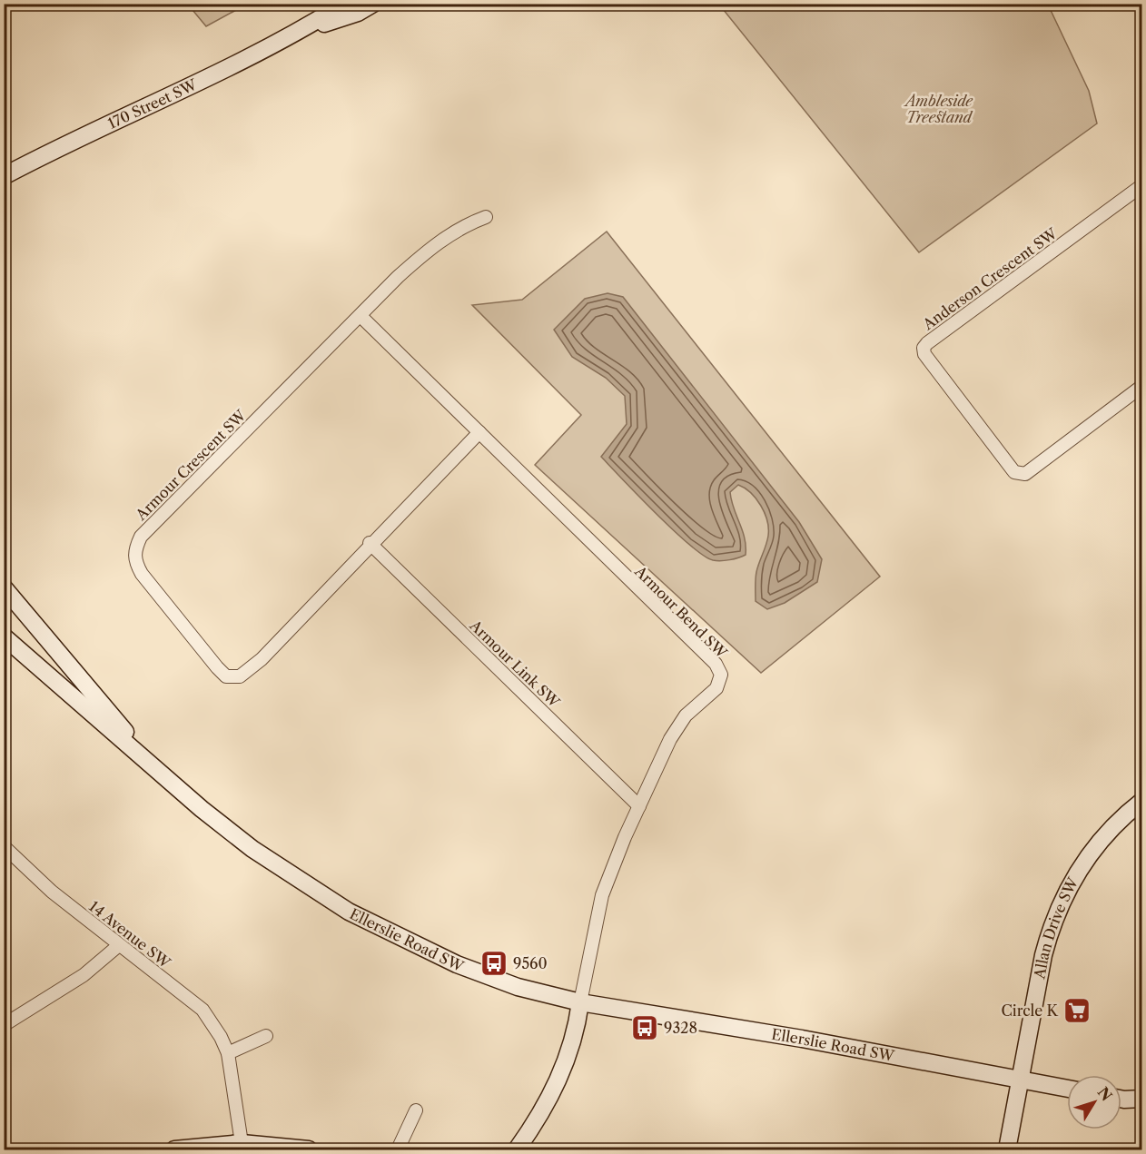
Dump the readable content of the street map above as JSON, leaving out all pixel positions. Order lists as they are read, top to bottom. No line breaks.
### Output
{"streets":{"main road":["170 Street SW","Allan Drive SW","Ellerslie Road SW"],"street":["Anderson Crescent SW","Armour Crescent SW","Armour Bend SW","Armour Link SW","14 Avenue SW"]},"crossings":[["Armour Crescent SW","Armour Bend SW"],["Armour Crescent SW","Armour Link SW"],["Armour Bend SW","Armour Link SW"],["Armour Bend SW","Ellerslie Road SW"],["Allan Drive SW","Ellerslie Road SW"]],"parks":["Ambleside Treestand"],"places":{"bus stop":["9560","9328"],"supermarket":["Circle K"]},"north":"top right"}
